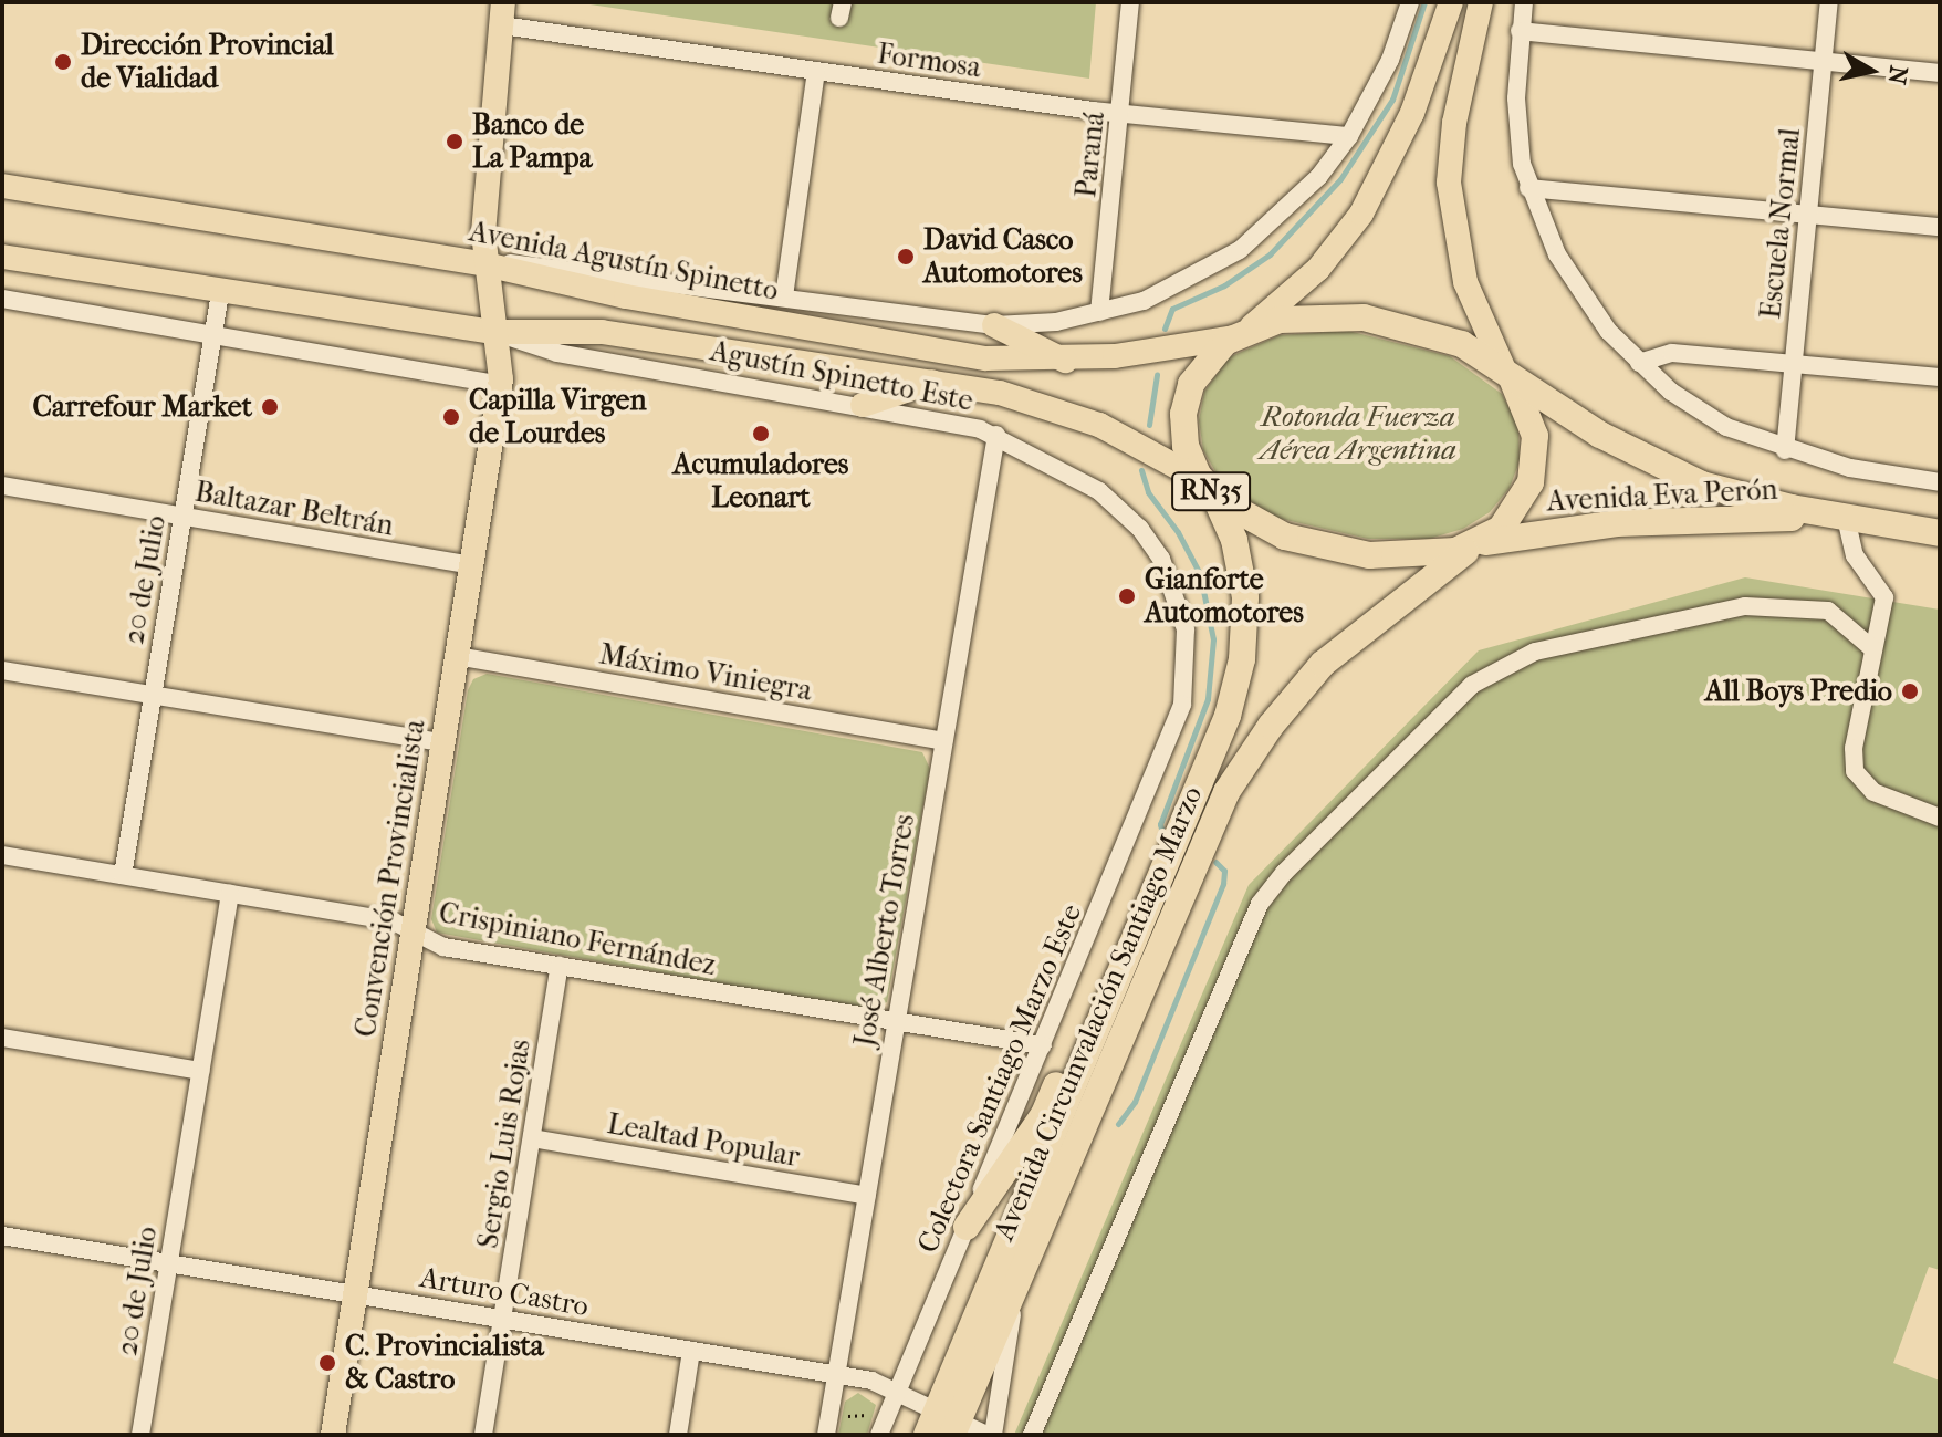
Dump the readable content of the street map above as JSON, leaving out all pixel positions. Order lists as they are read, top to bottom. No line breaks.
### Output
{"streets":{"highway":["RN35","Avenida Eva Perón","Avenida Circunvalación Santiago Marzo"],"main road":["Avenida Agustín Spinetto","Convención Provincialista"],"street":["Formosa","Paraná","Escuela Normal","Agustín Spinetto Este","Baltazar Beltrán","20 de Julio","Máximo Viniegra","José Alberto Torres","Crispiniano Fernández","Colectora Santiago Marzo Este","Lealtad Popular","Sergio Luis Rojas","Arturo Castro"]},"crossings":[["Formosa","Paraná"],["Formosa","Convención Provincialista"],["Avenida Agustín Spinetto","RN35"],["Avenida Agustín Spinetto","Avenida Eva Perón"],["Avenida Agustín Spinetto","Convención Provincialista"],["Avenida Agustín Spinetto","Avenida Circunvalación Santiago Marzo"],["Agustín Spinetto Este","Convención Provincialista"],["Agustín Spinetto Este","José Alberto Torres"],["Agustín Spinetto Este","Colectora Santiago Marzo Este"],["RN35","Avenida Eva Perón"],["RN35","Avenida Circunvalación Santiago Marzo"],["Avenida Eva Perón","Avenida Circunvalación Santiago Marzo"],["Baltazar Beltrán","20 de Julio"],["Baltazar Beltrán","Convención Provincialista"],["20 de Julio","Crispiniano Fernández"],["20 de Julio","Arturo Castro"],["Máximo Viniegra","Convención Provincialista"],["Máximo Viniegra","José Alberto Torres"],["Convención Provincialista","Crispiniano Fernández"],["Convención Provincialista","Arturo Castro"],["José Alberto Torres","Crispiniano Fernández"],["José Alberto Torres","Lealtad Popular"],["José Alberto Torres","Arturo Castro"],["Crispiniano Fernández","Colectora Santiago Marzo Este"],["Crispiniano Fernández","Sergio Luis Rojas"],["Avenida Circunvalación Santiago Marzo","Arturo Castro"],["Colectora Santiago Marzo Este","Arturo Castro"],["Lealtad Popular","Sergio Luis Rojas"],["Sergio Luis Rojas","Arturo Castro"]],"parks":["Rotonda Fuerza Aérea Argentina"],"places":["Dirección Provincial de Vialidad","Banco de La Pampa","David Casco Automotores","Carrefour Market","Capilla Virgen de Lourdes","Acumuladores Leonart","Gianforte Automotores","All Boys Predio","C. Provincialista & Castro"],"north":"right"}
